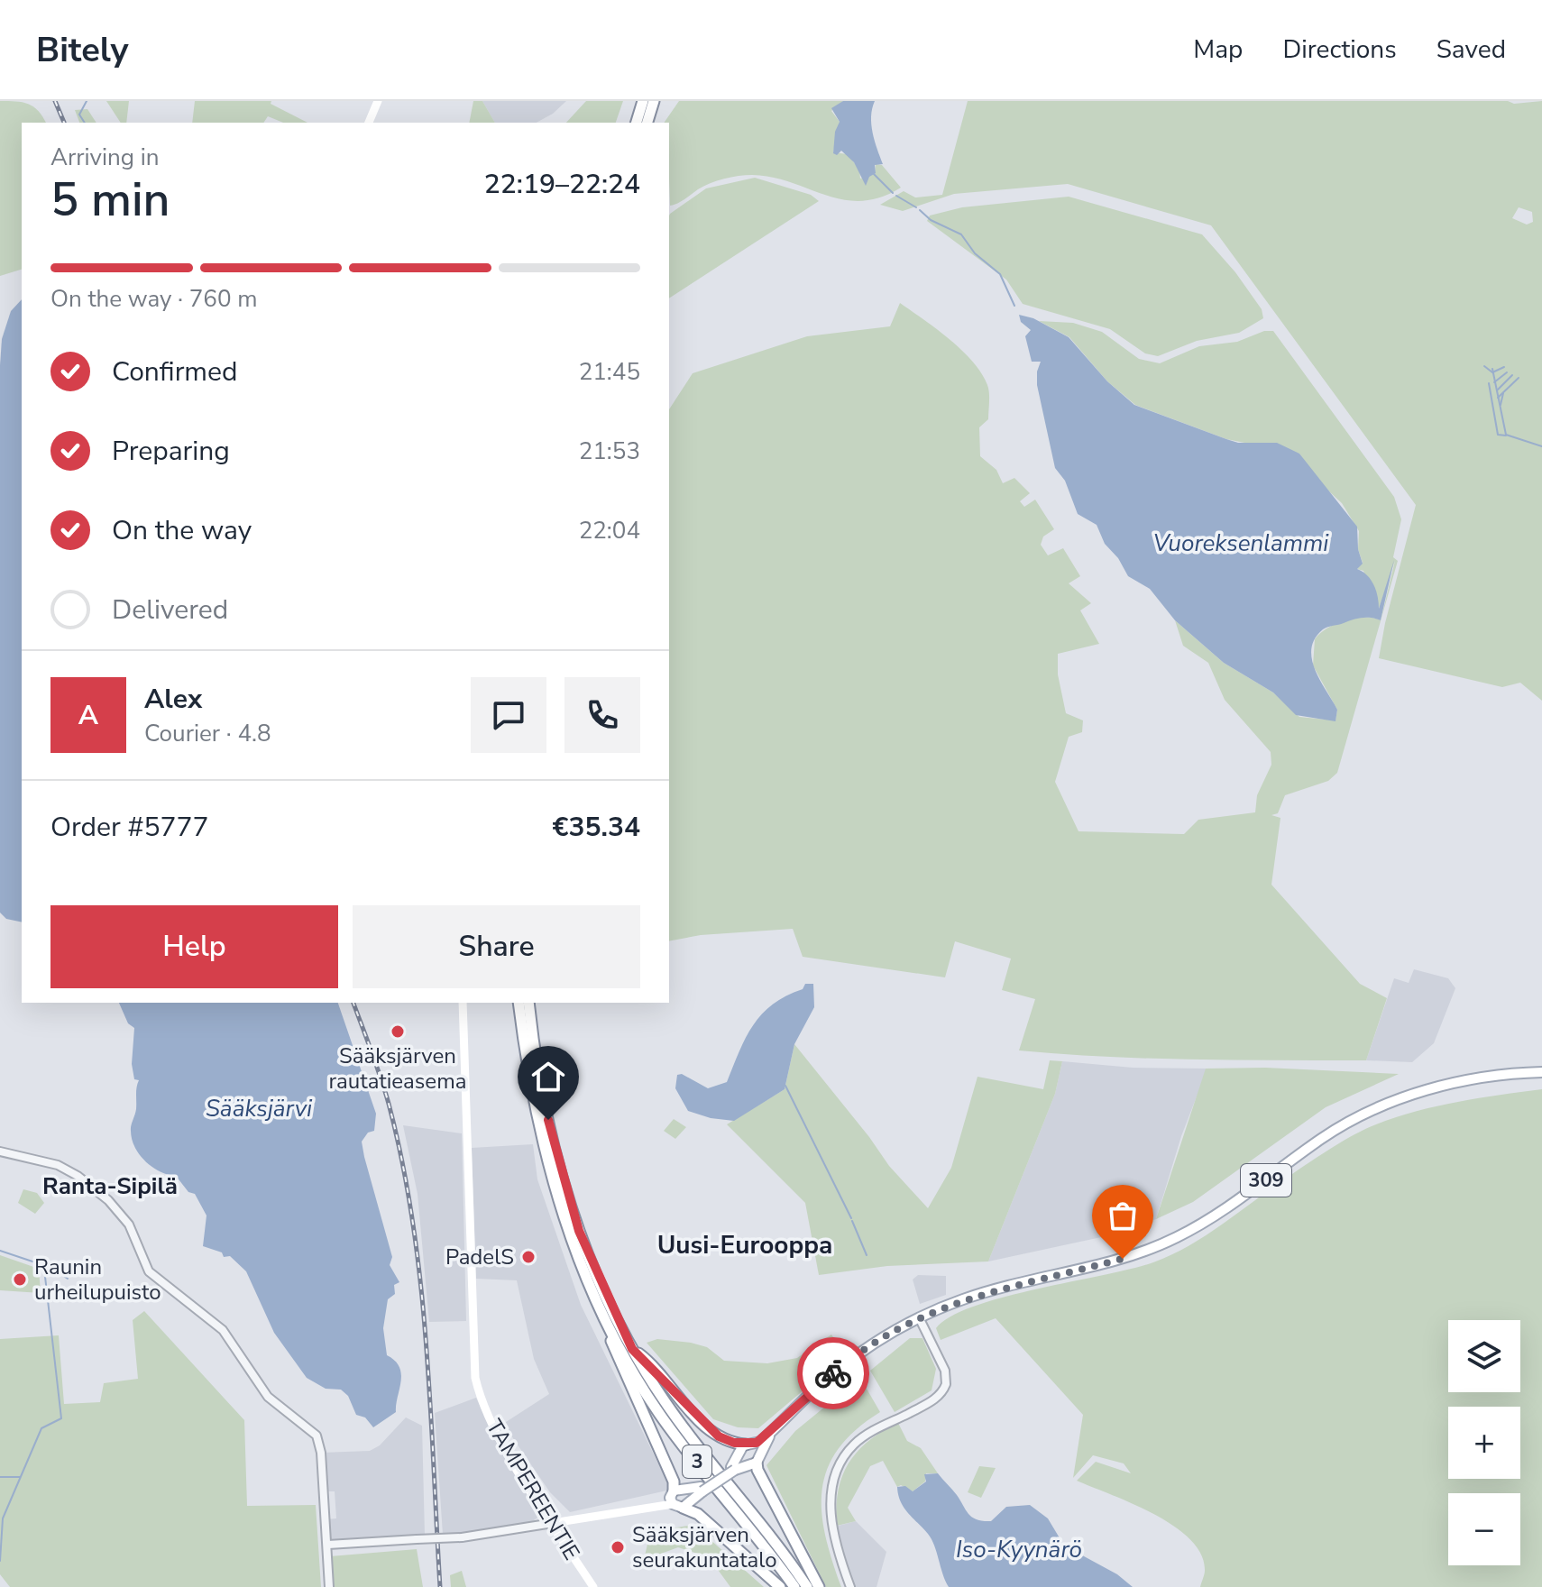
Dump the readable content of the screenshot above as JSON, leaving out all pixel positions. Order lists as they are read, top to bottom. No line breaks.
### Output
{"streets":{"highway":["3"],"main road":["309","TAMPEREENTIE"]},"crossings":[["309","TAMPEREENTIE"]],"districts":["Ranta-Sipilä","Uusi-Eurooppa"],"water":["Vuoreksenlammi","Sääksjärvi","Iso-Kyynärö"],"places":["Sääksjärven rautatieasema","PadelS","Raunin urheilupuisto","Sääksjärven seurakuntatalo"],"page":{"header":"Bitely","nav":["Map","Directions","Saved"],"heading":["5 min","Arriving in","22:19–22:24"],"panel":["Alex","Courier · 4.8","Order #5777","€35.34"],"bar":"On the way · 760 m","list":[["Confirmed","21:45"],["Preparing","21:53"],["On the way","22:04"],"Delivered"],"round":"A","buttons":["Help","Share"],"map_buttons":["+","−"]}}
